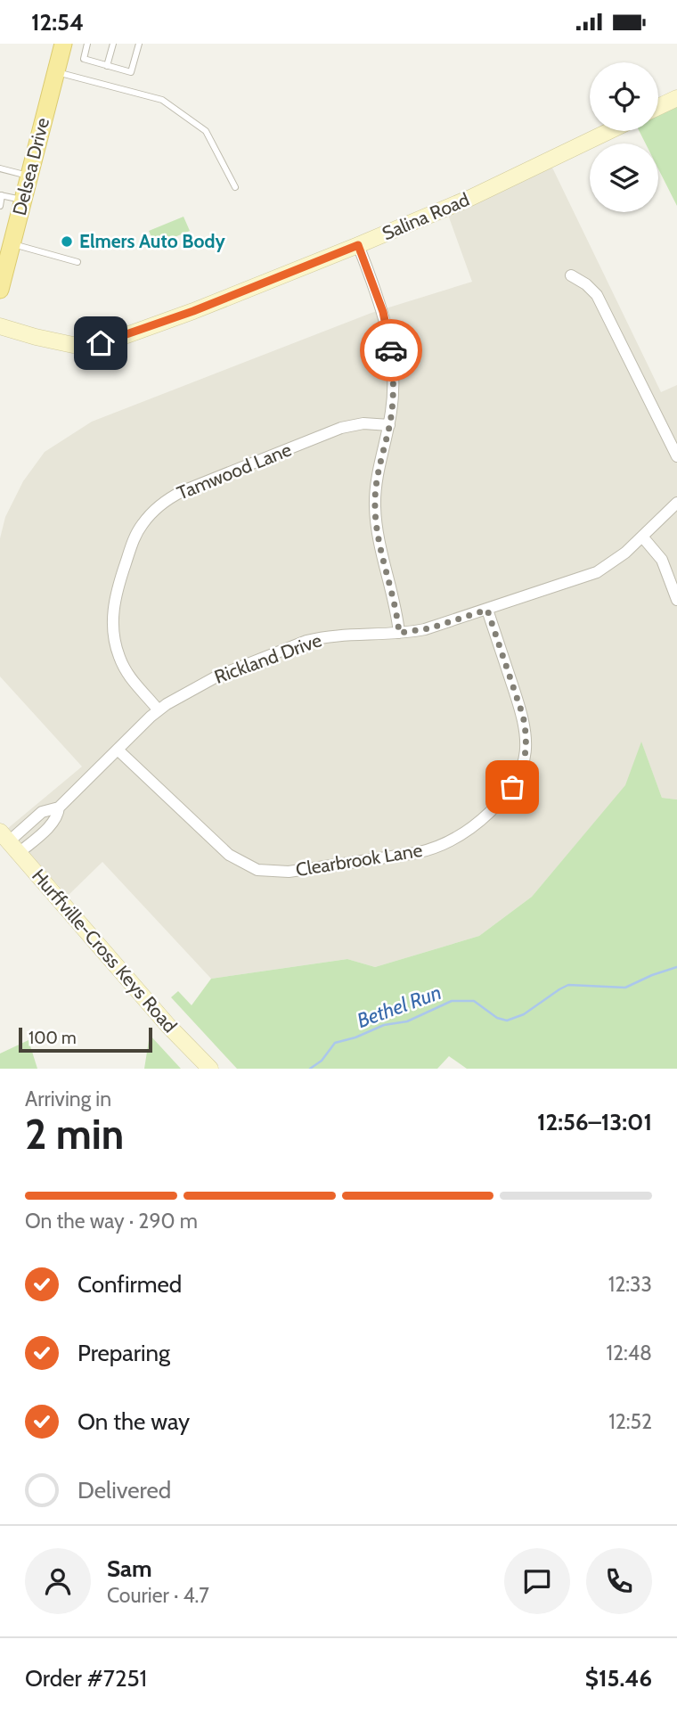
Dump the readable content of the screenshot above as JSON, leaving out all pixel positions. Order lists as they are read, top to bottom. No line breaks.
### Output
{"streets":{"main road":["Delsea Drive"],"street":["Salina Road","Tamwood Lane","Rickland Drive","Clearbrook Lane","Hurffville-Cross Keys Road"]},"crossings":[["Tamwood Lane","Rickland Drive"],["Rickland Drive","Clearbrook Lane"],["Rickland Drive","Hurffville-Cross Keys Road"]],"water":["Bethel Run"],"places":["Elmers Auto Body"],"scale_bar":"100 m","page":{"status":"12:54","scale":"100 m","heading":["2 min","Arriving in","12:56–13:01"],"panel":["Sam","Courier · 4.7","Order #7251","$15.46"],"bar":"On the way · 290 m","list":[["Confirmed","12:33"],["Preparing","12:48"],["On the way","12:52"],"Delivered"]}}
